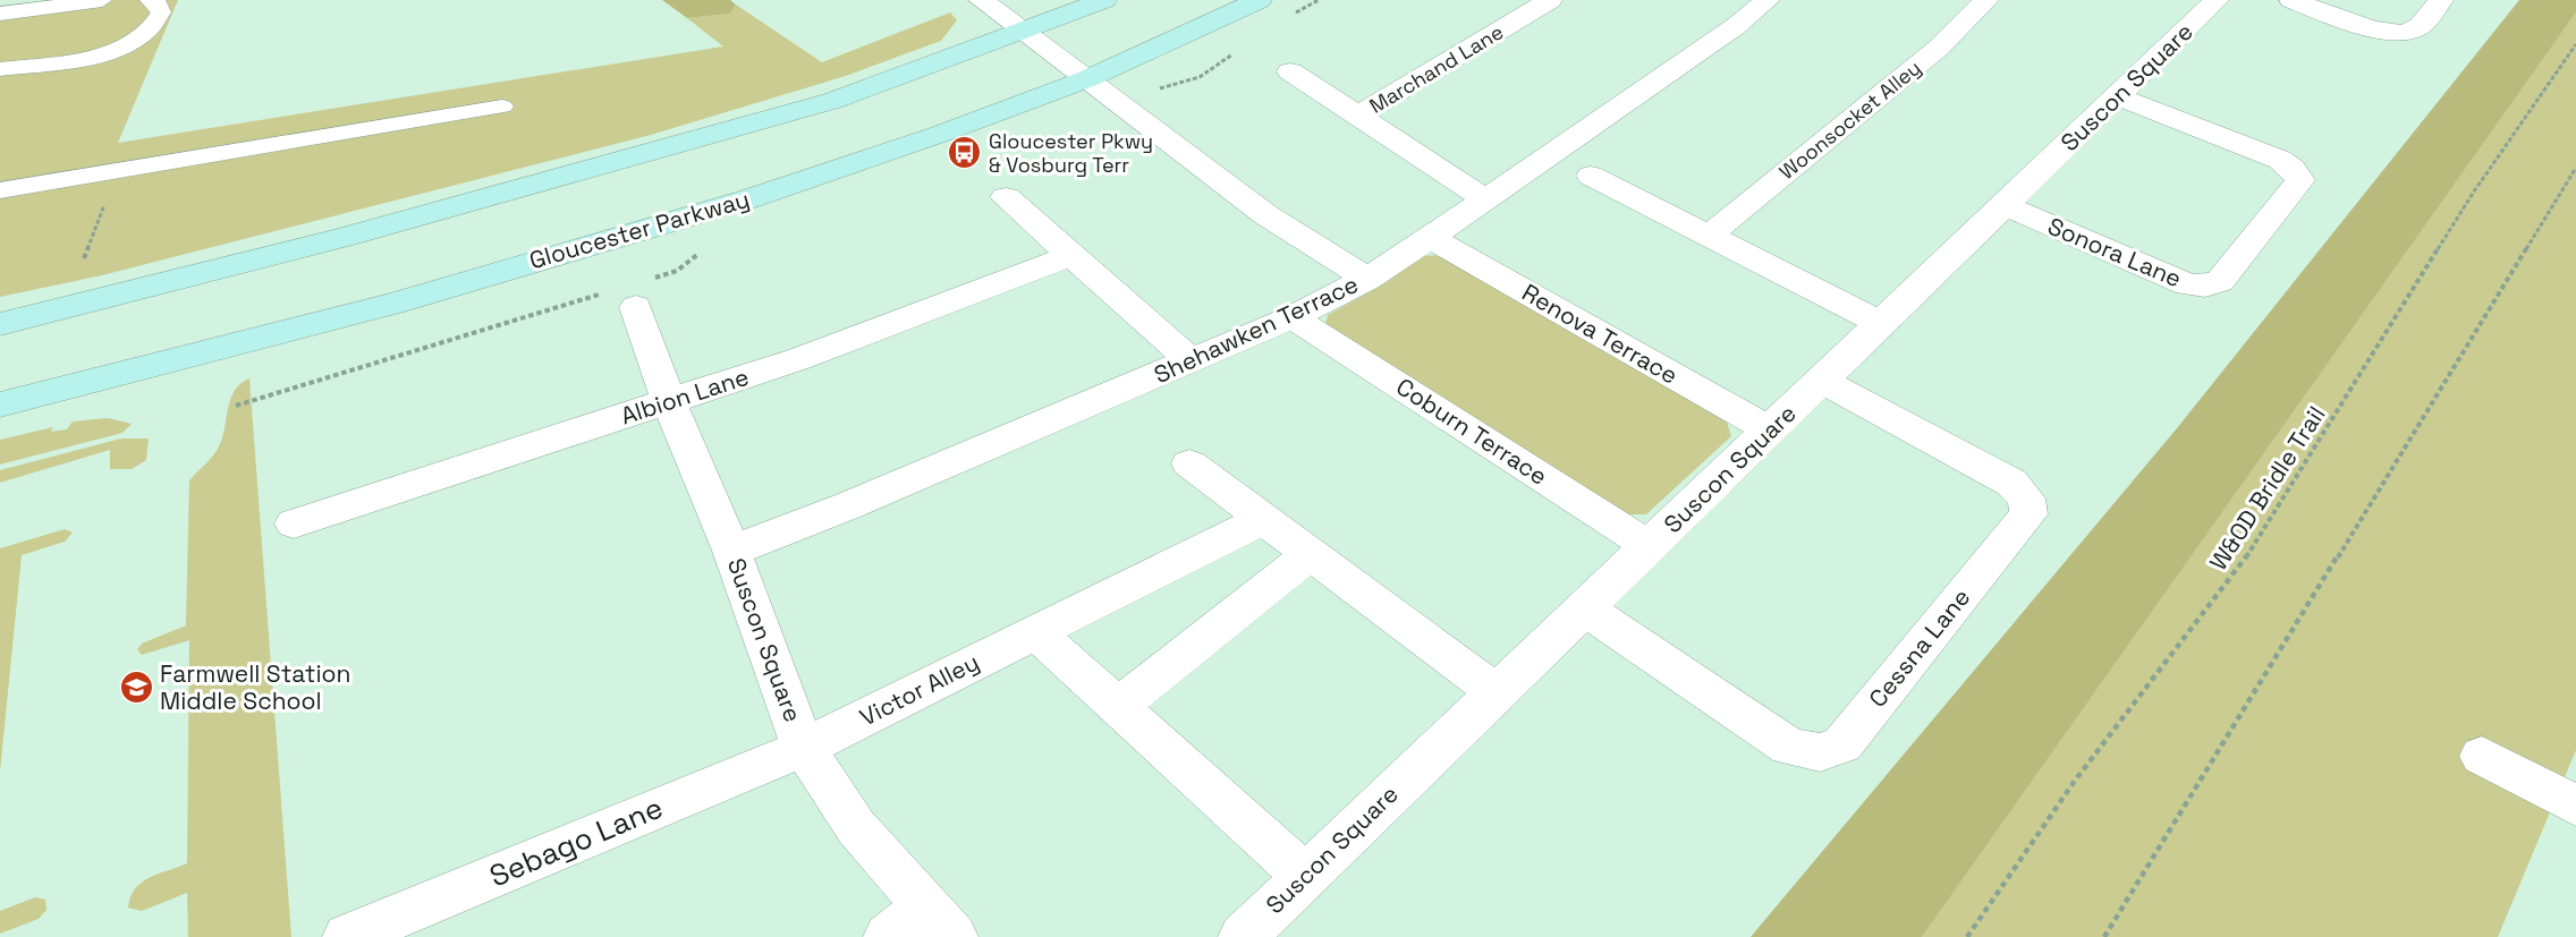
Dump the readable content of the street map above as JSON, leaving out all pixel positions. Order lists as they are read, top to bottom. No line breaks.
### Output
{"streets":{"main road":["Gloucester Parkway"],"street":["Marchand Lane","Suscon Square","Woonsocket Alley","Sonora Lane","Shehawken Terrace","Renova Terrace","Albion Lane","Coburn Terrace","Cessna Lane","Victor Alley","Sebago Lane"],"path":["W&OD Bridle Trail"]},"crossings":[["Marchand Lane","Shehawken Terrace"],["Suscon Square","Sonora Lane"],["Suscon Square","Shehawken Terrace"],["Suscon Square","Renova Terrace"],["Suscon Square","Albion Lane"],["Suscon Square","Coburn Terrace"],["Suscon Square","Cessna Lane"],["Suscon Square","Victor Alley"],["Suscon Square","Sebago Lane"],["Shehawken Terrace","Renova Terrace"],["Shehawken Terrace","Coburn Terrace"],["Victor Alley","Sebago Lane"]],"places":{"bus stop":["Gloucester Pkwy & Vosburg Terr"],"school or university":["Farmwell Station Middle School"]}}
